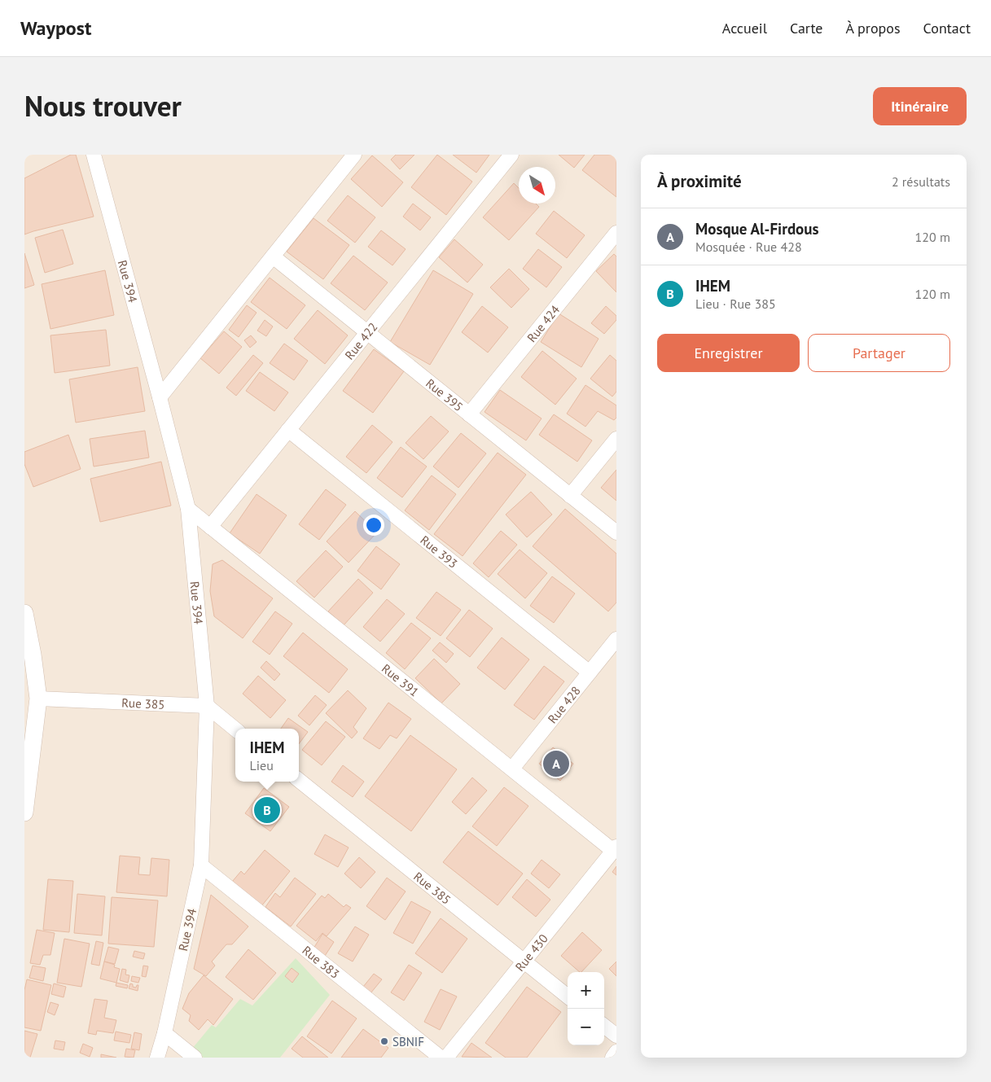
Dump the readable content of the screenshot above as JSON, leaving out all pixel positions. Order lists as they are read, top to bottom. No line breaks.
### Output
{"streets":{"street":["Rue 394","Rue 424","Rue 422","Rue 395","Rue 393","Rue 391","Rue 385","Rue 428","Rue 430","Rue 383"]},"crossings":[["Rue 394","Rue 391"],["Rue 394","Rue 385"],["Rue 394","Rue 383"],["Rue 424","Rue 395"],["Rue 422","Rue 395"],["Rue 422","Rue 393"],["Rue 422","Rue 391"],["Rue 393","Rue 428"],["Rue 391","Rue 428"],["Rue 391","Rue 430"],["Rue 385","Rue 430"]],"places":["SBNIF"],"north":"bottom right","page":{"header":"Waypost","nav":["Accueil","Carte","À propos","Contact"],"title":"Nous trouver","buttons":["Itinéraire",["Enregistrer","Partager"]],"heading":["À proximité","2 résultats"],"list":[{"mark":"A","name":"Mosque Al-Firdous","note":"Mosquée · Rue 428","value":"120 m"},{"mark":"B","name":"IHEM","note":"Lieu · Rue 385","value":"120 m"}],"popup":["IHEM","Lieu"],"pins":["A","B"],"map_buttons":["+","−"]}}
